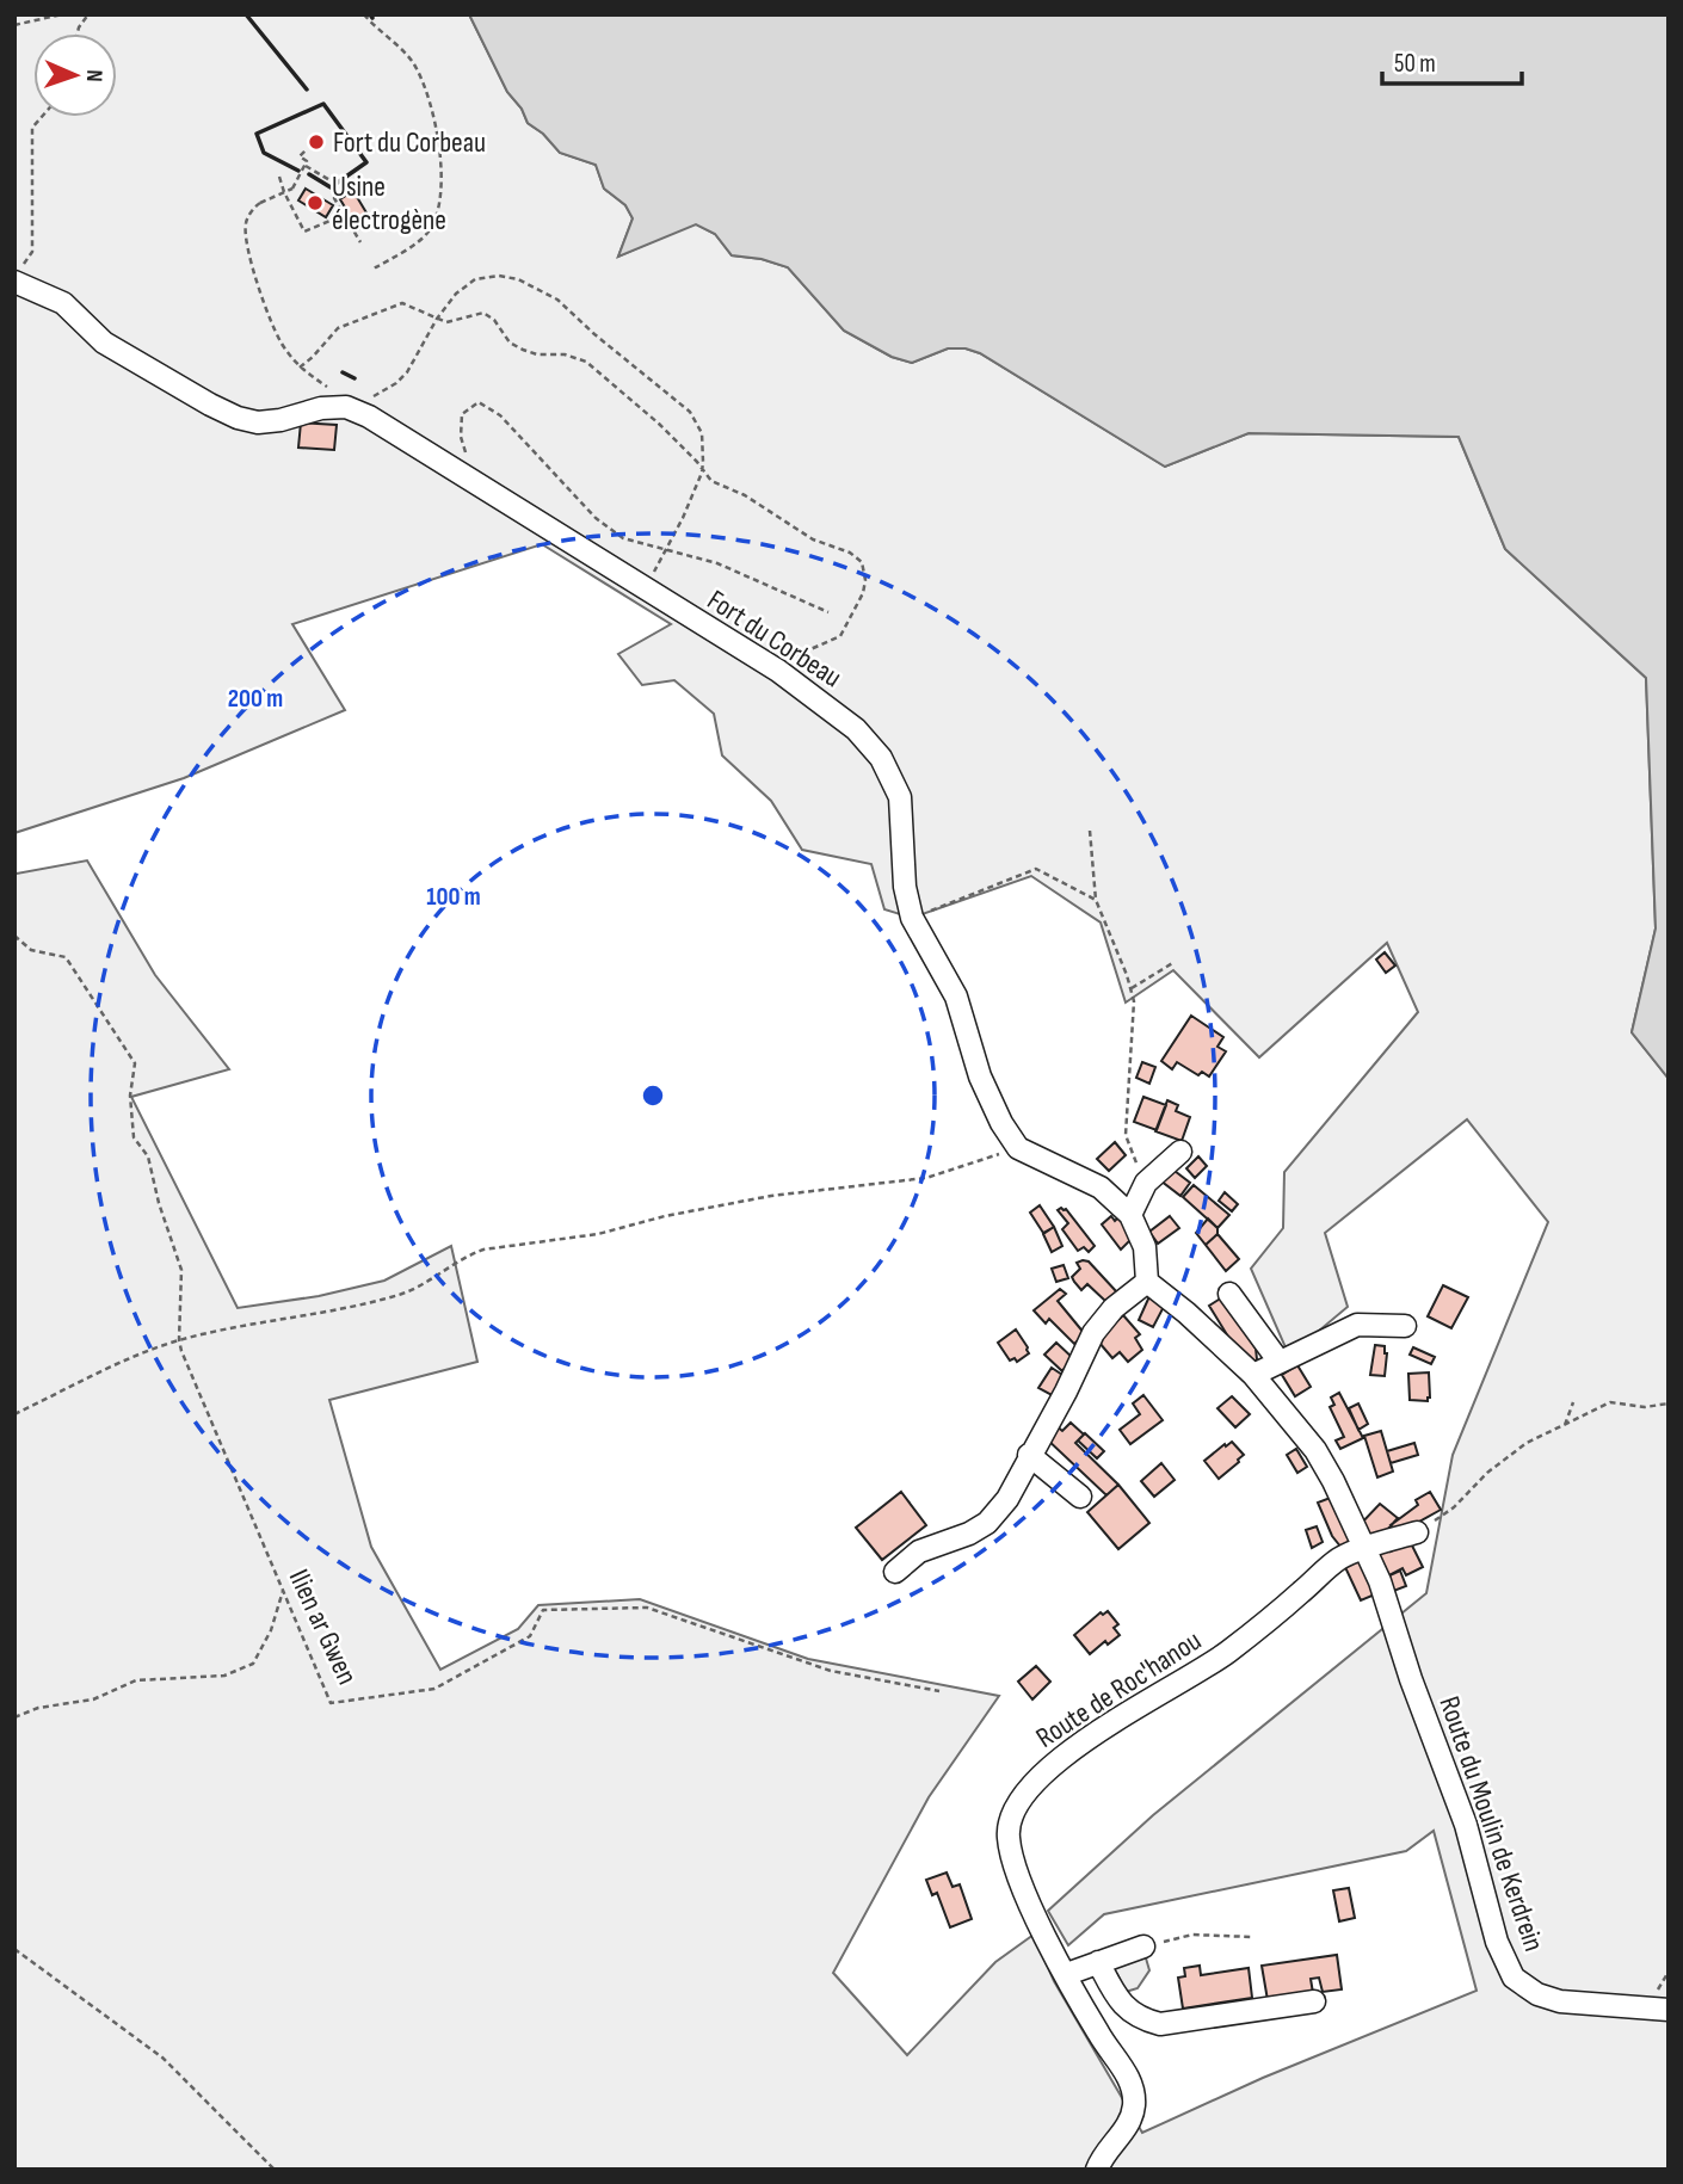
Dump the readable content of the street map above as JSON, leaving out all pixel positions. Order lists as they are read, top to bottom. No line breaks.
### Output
{"streets":{"street":["Fort du Corbeau","Route de Roc'hanou","Route du Moulin de Kerdrein"],"path":["Ilien ar Gwen"]},"crossings":[["Route de Roc'hanou","Route du Moulin de Kerdrein"]],"places":["Fort du Corbeau","Usine électrogène"],"scale_bar":"50 m","north":"right","rings":["200 m","100 m"]}
